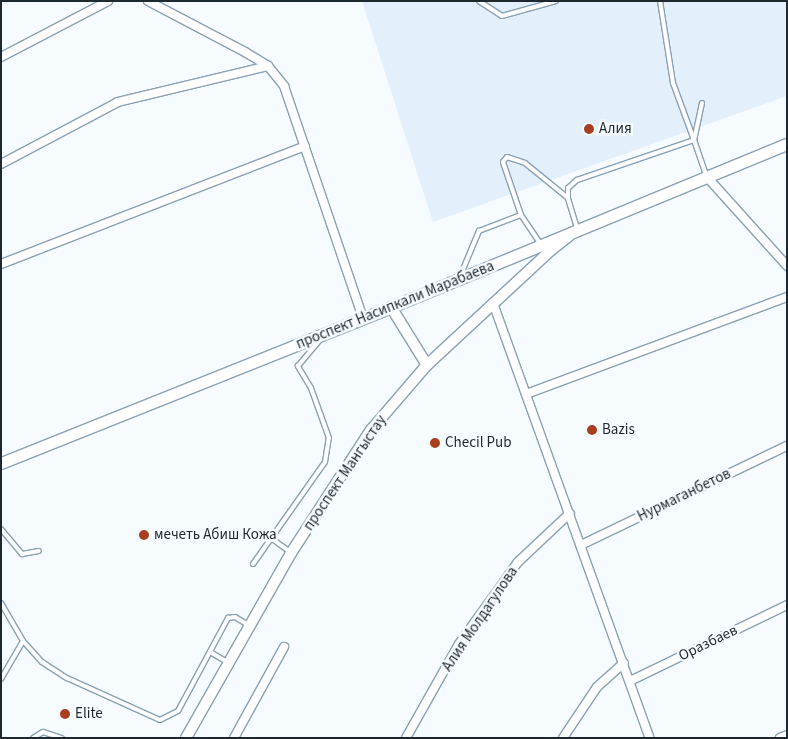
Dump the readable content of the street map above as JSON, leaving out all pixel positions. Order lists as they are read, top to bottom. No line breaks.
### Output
{"streets":{"main road":["проспект Насипкали Марабаева"],"street":["проспект Мангыстау","Нурмаганбетов","Алия Молдагулова","Оразбаев"]},"crossings":[["проспект Насипкали Марабаева","проспект Мангыстау"]],"places":["Алия","Bazis","Checil Pub","мечеть Абиш Кожа","Elite"]}
